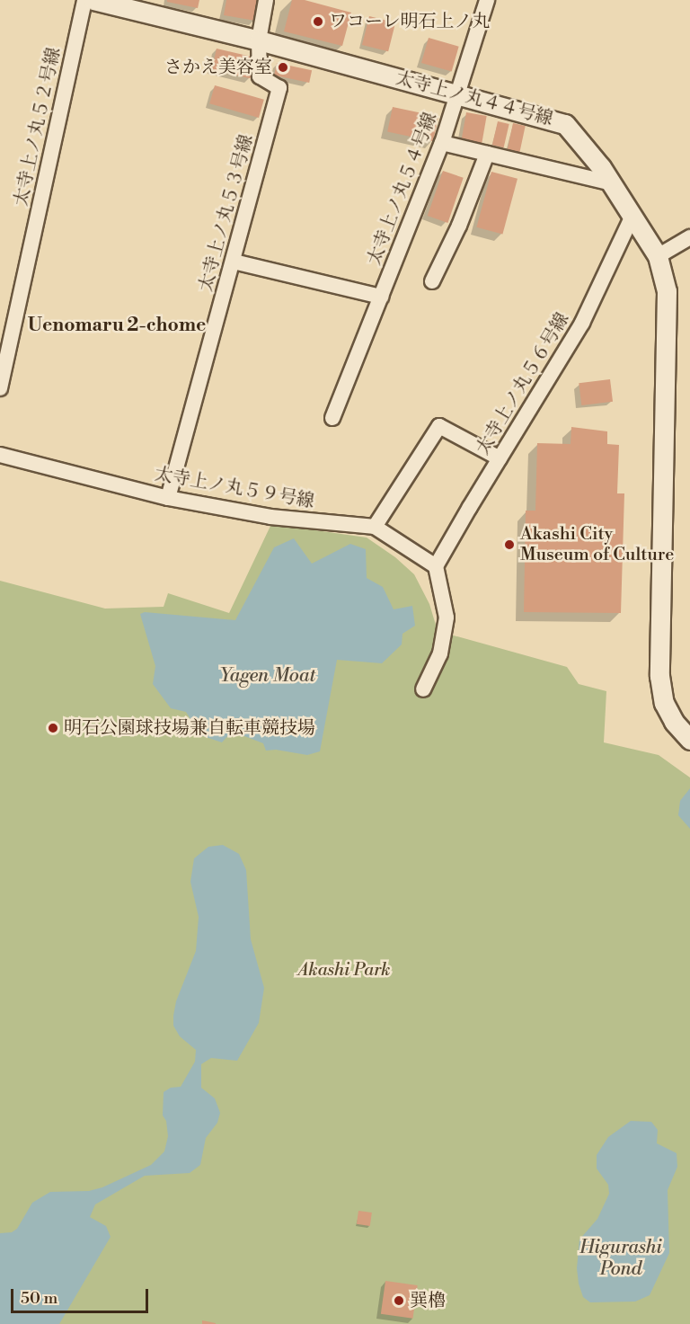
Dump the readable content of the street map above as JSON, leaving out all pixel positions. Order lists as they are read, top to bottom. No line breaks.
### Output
{"streets":{"street":["太寺上ノ丸４４号線","太寺上ノ丸５２号線","太寺上ノ丸５４号線","太寺上ノ丸５３号線","太寺上ノ丸５６号線","太寺上ノ丸５９号線"]},"crossings":[["太寺上ノ丸４４号線","太寺上ノ丸５４号線"],["太寺上ノ丸４４号線","太寺上ノ丸５３号線"],["太寺上ノ丸４４号線","太寺上ノ丸５６号線"],["太寺上ノ丸５３号線","太寺上ノ丸５９号線"],["太寺上ノ丸５６号線","太寺上ノ丸５９号線"]],"districts":["Uenomaru 2-chome"],"water":["Yagen Moat","Higurashi Pond"],"parks":["Akashi Park"],"places":["ワコーレ明石上ノ丸","さかえ美容室","Akashi City Museum of Culture","明石公園球技場兼自転車競技場","巽櫓"],"scale_bar":"50 m"}
